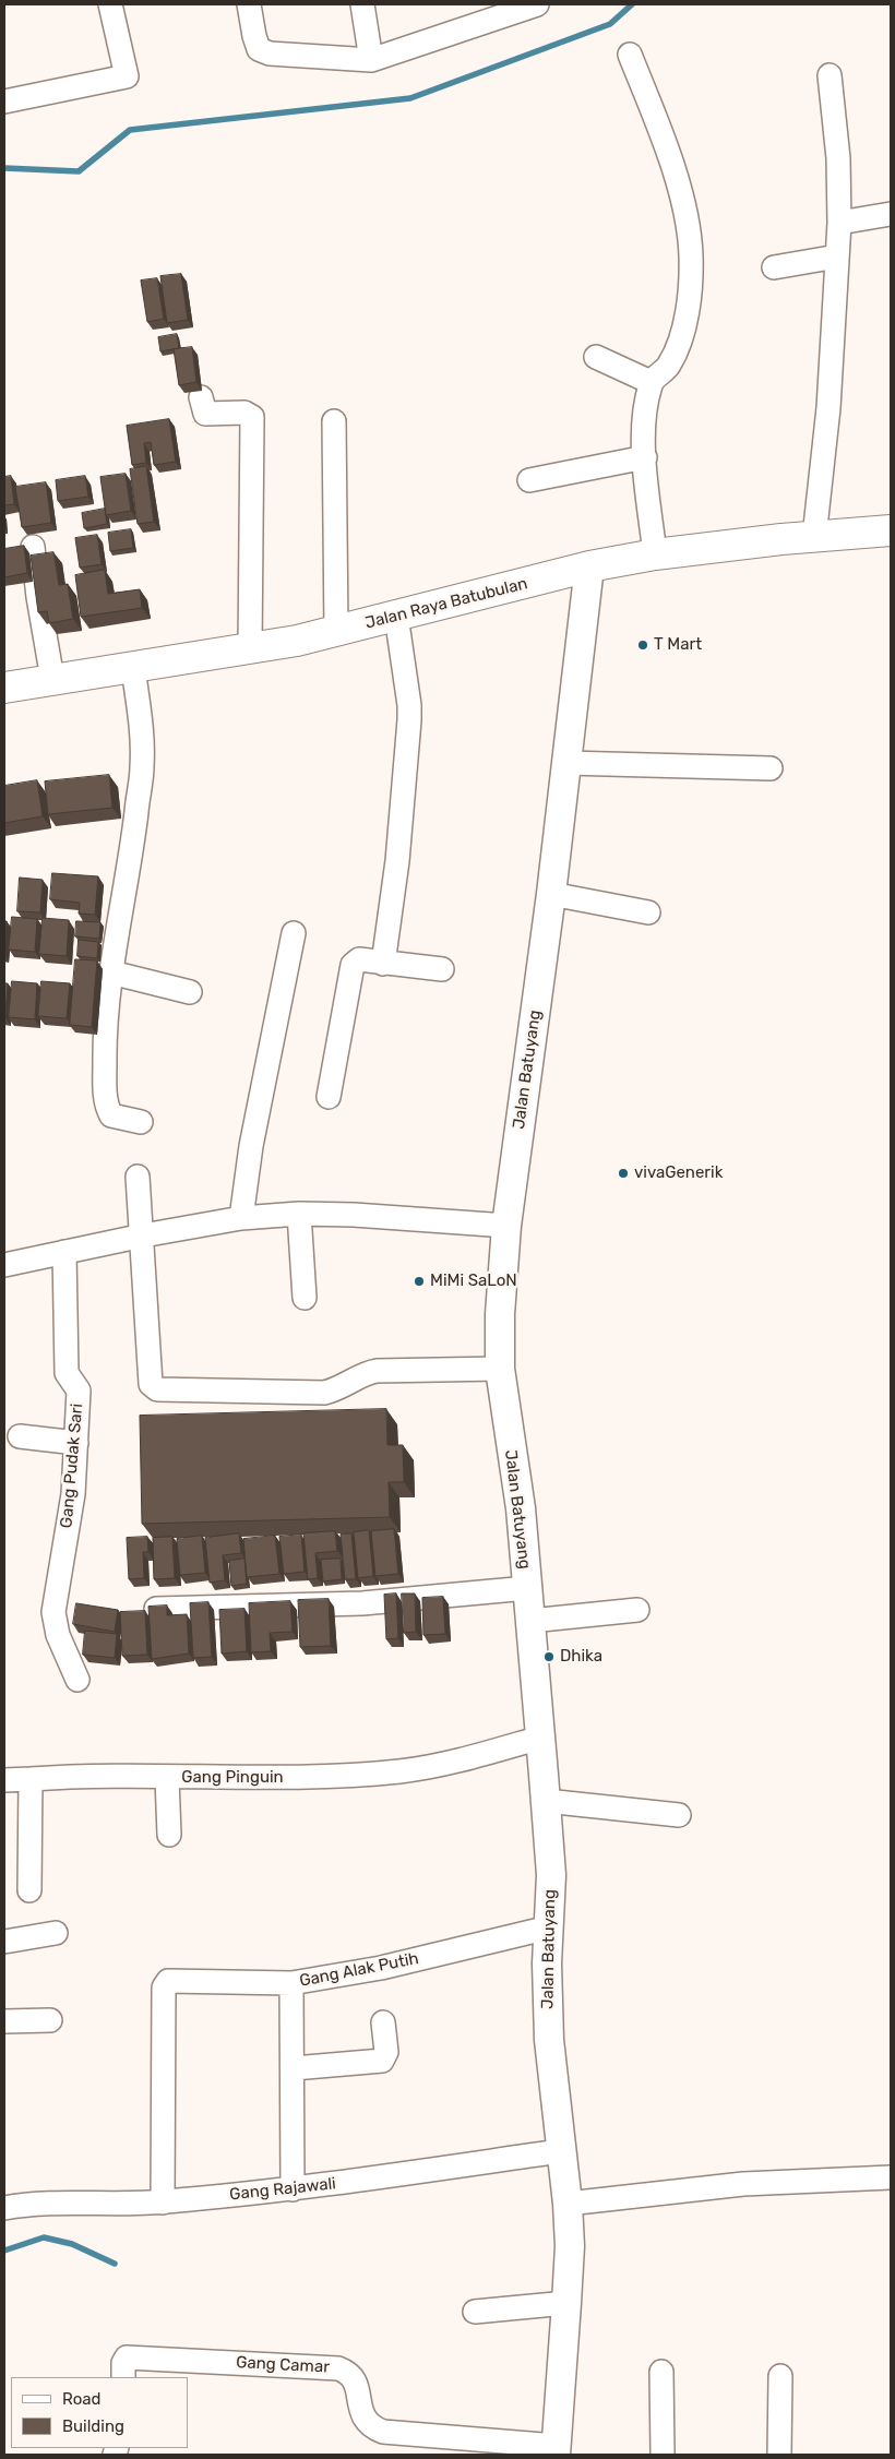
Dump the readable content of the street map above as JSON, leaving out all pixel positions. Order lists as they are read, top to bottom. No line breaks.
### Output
{"streets":{"highway":["Jalan Raya Batubulan"],"street":["Jalan Batuyang","Gang Pudak Sari","Gang Pinguin","Gang Alak Putih","Gang Rajawali","Gang Camar"]},"crossings":[["Jalan Raya Batubulan","Jalan Batuyang"],["Jalan Batuyang","Gang Pinguin"],["Jalan Batuyang","Gang Alak Putih"],["Jalan Batuyang","Gang Rajawali"],["Jalan Batuyang","Gang Camar"],["Gang Alak Putih","Gang Rajawali"]],"places":["T Mart","vivaGenerik","MiMi SaLoN","Dhika"],"legend":["Road","Building"]}
